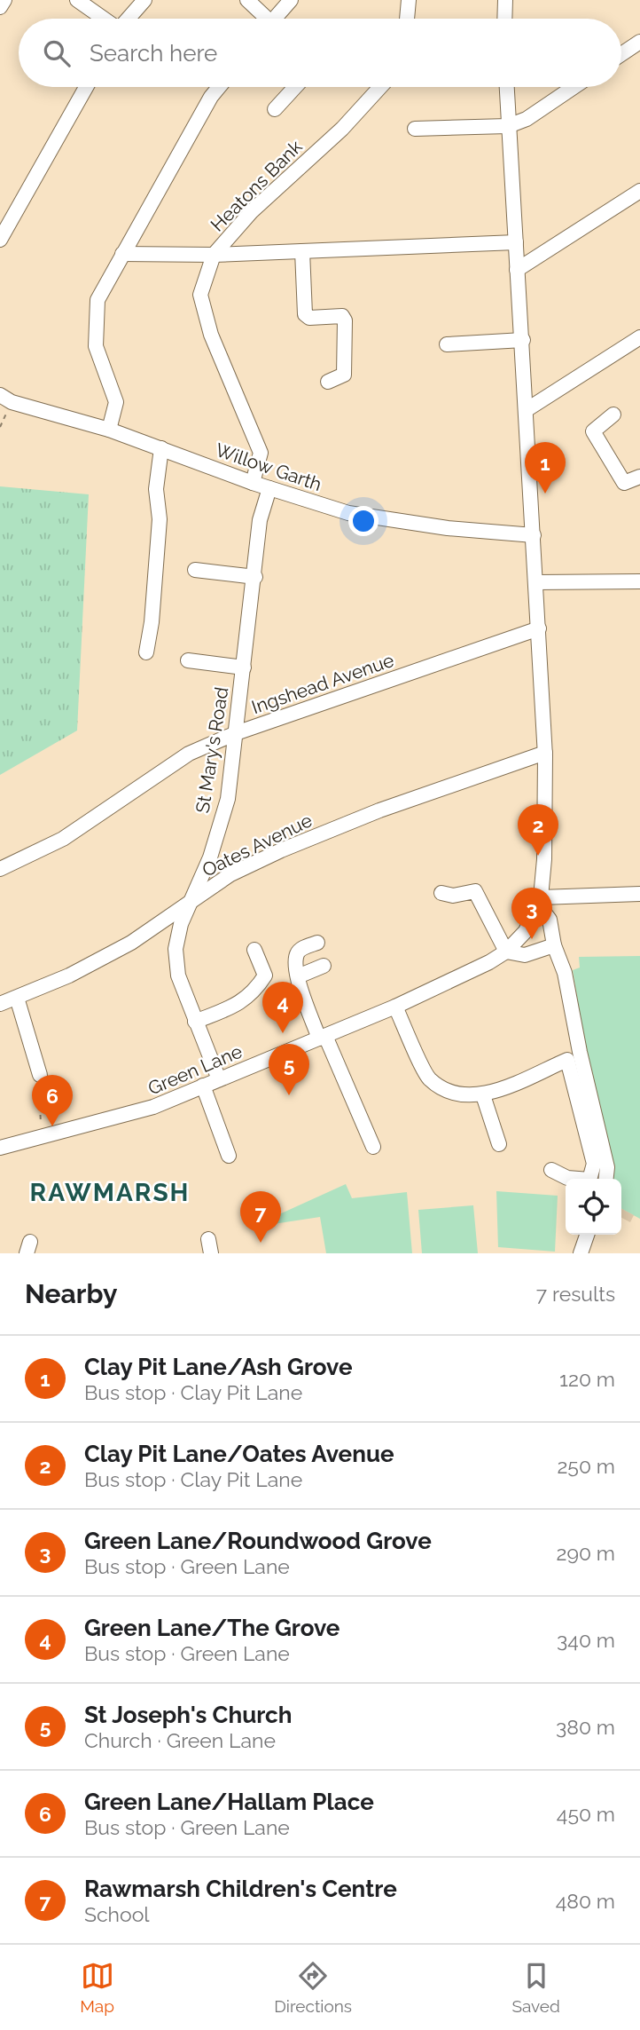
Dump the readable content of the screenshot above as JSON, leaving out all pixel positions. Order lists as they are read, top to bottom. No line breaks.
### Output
{"streets":{"street":["Heatons Bank","Willow Garth","Ingshead Avenue","St Mary's Road","Oates Avenue","Green Lane"]},"crossings":[["Heatons Bank","Willow Garth"],["Willow Garth","St Mary's Road"],["Ingshead Avenue","St Mary's Road"],["St Mary's Road","Oates Avenue"],["St Mary's Road","Green Lane"]],"districts":["RAWMARSH"],"page":{"search":"Search here","pins":["1","2","3","4","5","6","7"],"heading":["Nearby","7 results"],"list":[{"mark":"1","name":"Clay Pit Lane/Ash Grove","note":"Bus stop · Clay Pit Lane","value":"120 m"},{"mark":"2","name":"Clay Pit Lane/Oates Avenue","note":"Bus stop · Clay Pit Lane","value":"250 m"},{"mark":"3","name":"Green Lane/Roundwood Grove","note":"Bus stop · Green Lane","value":"290 m"},{"mark":"4","name":"Green Lane/The Grove","note":"Bus stop · Green Lane","value":"340 m"},{"mark":"5","name":"St Joseph's Church","note":"Church · Green Lane","value":"380 m"},{"mark":"6","name":"Green Lane/Hallam Place","note":"Bus stop · Green Lane","value":"450 m"},{"mark":"7","name":"Rawmarsh Children's Centre","note":"School","value":"480 m"}],"nav":["Map","Directions","Saved"]}}
